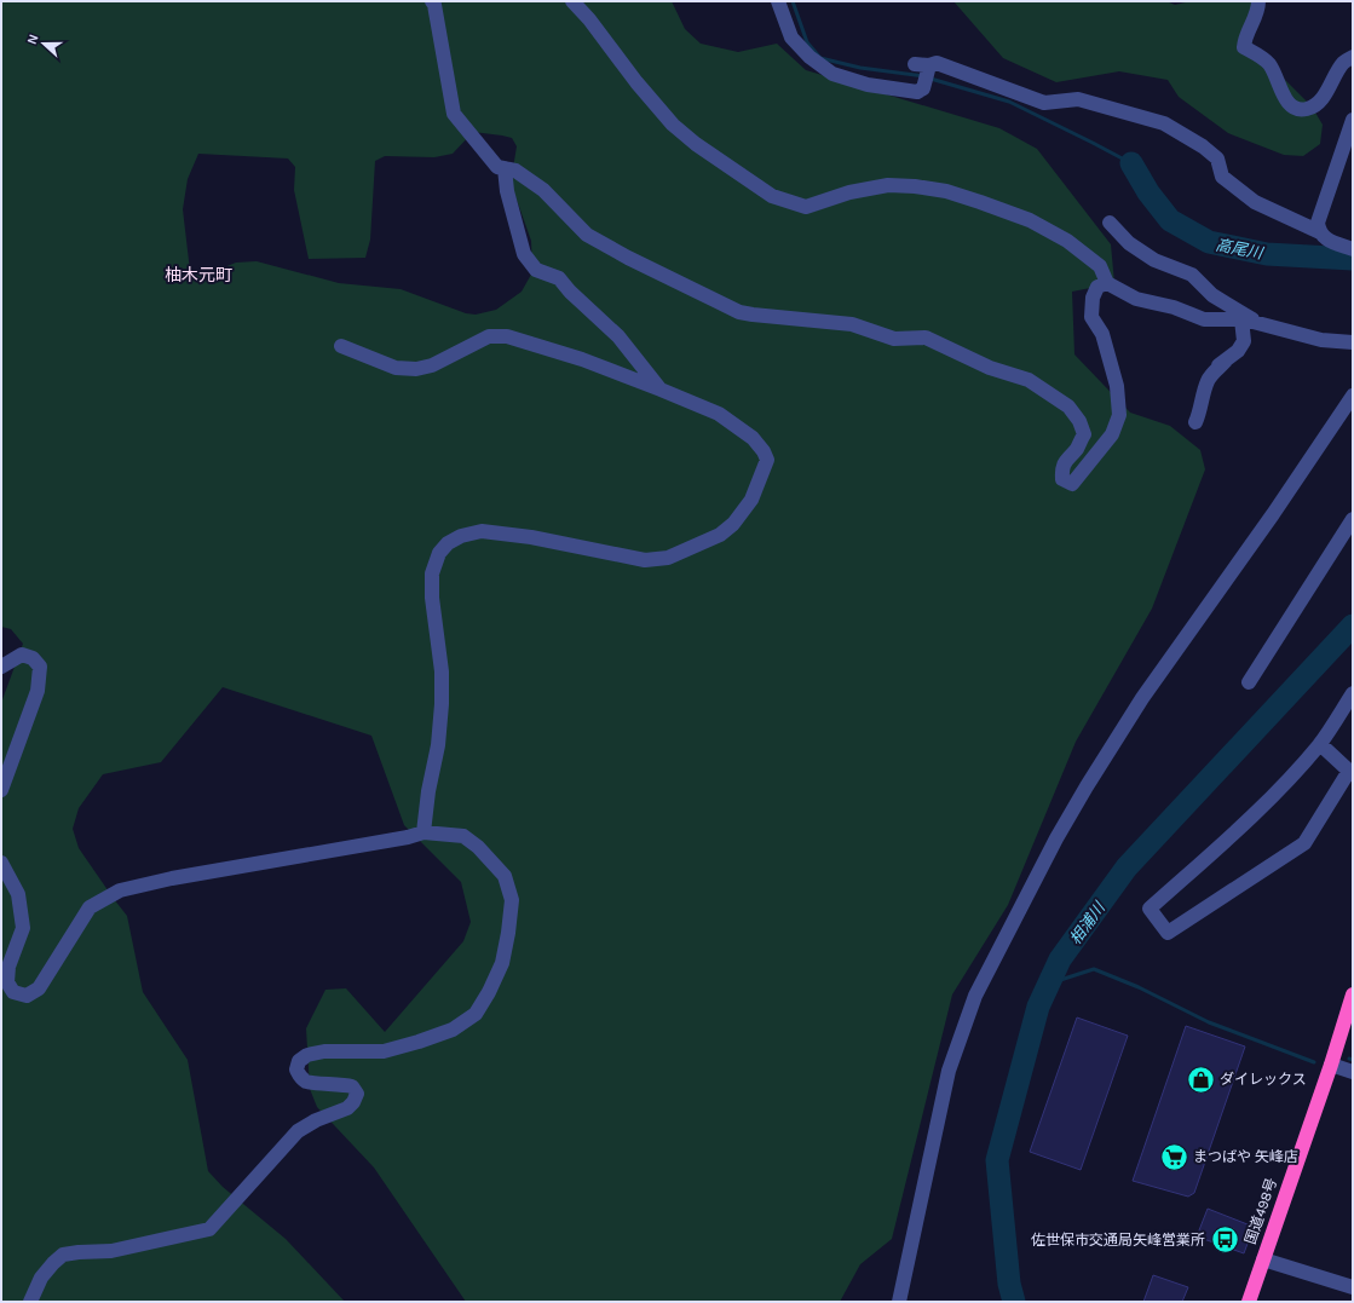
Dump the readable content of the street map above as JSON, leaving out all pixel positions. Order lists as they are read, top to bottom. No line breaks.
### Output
{"streets":{"highway":["国道498号"]},"districts":["柚木元町"],"water":["高尾川","相浦川"],"places":{"shop":["ダイレックス"],"supermarket":["まつばや 矢峰店"],"bus stop":["佐世保市交通局矢峰営業所"]},"north":"left"}
